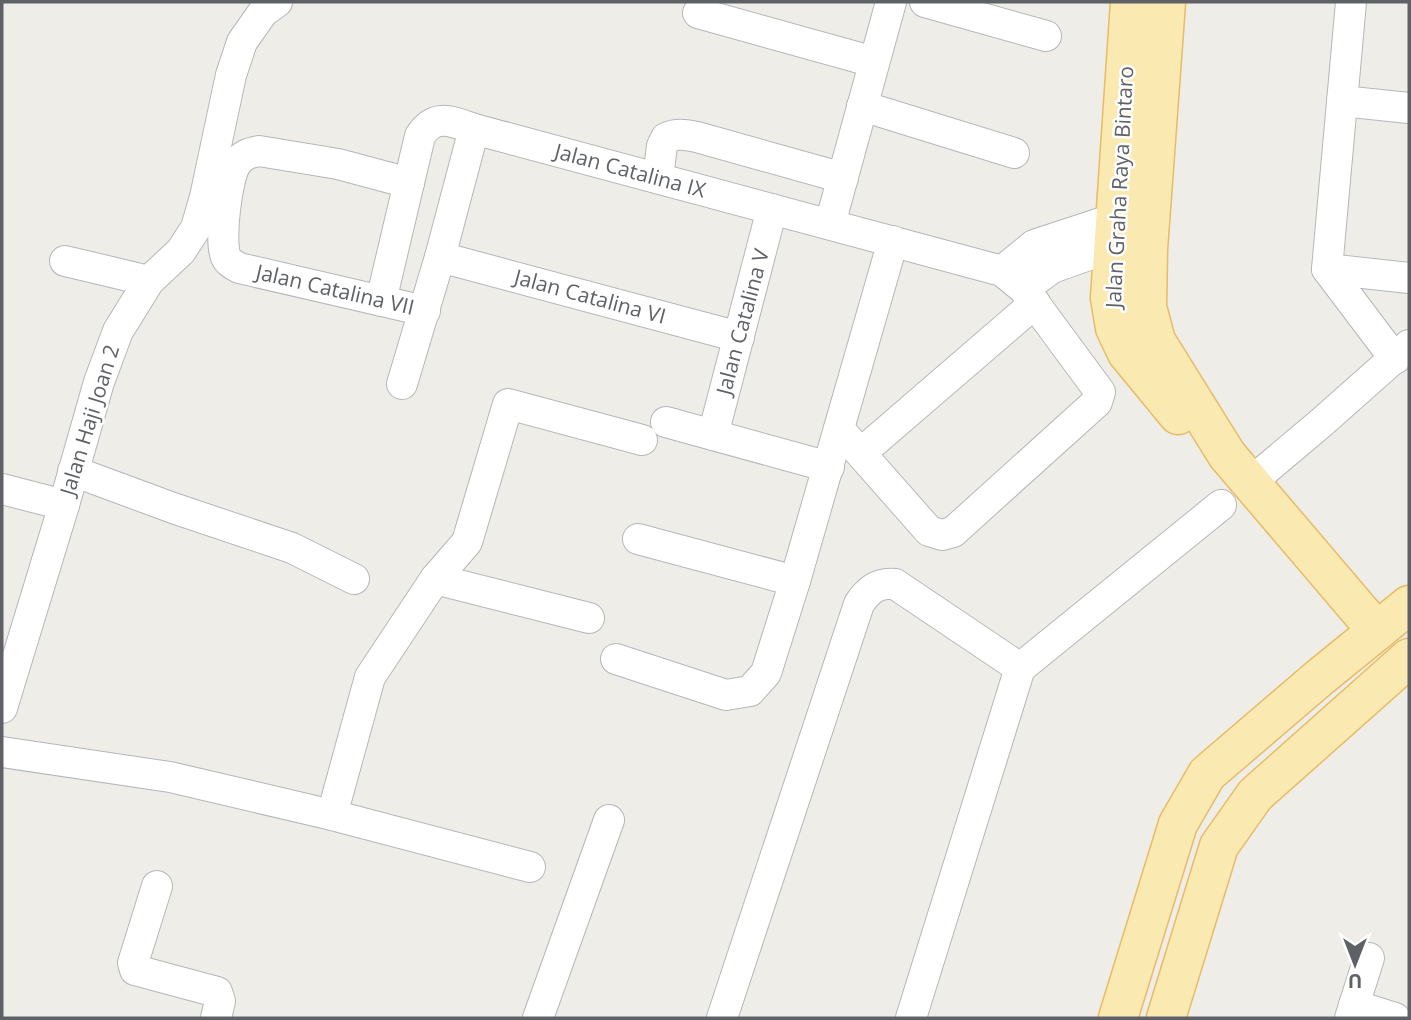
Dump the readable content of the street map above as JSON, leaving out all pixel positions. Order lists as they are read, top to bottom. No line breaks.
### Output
{"streets":{"main road":["Jalan Graha Raya Bintaro"],"street":["Jalan Catalina IX","Jalan Catalina VII","Jalan Catalina VI","Jalan Catalina V","Jalan Haji Joan 2"]},"crossings":[["Jalan Catalina IX","Jalan Catalina VII"],["Jalan Catalina IX","Jalan Catalina V"],["Jalan Catalina VI","Jalan Catalina V"]],"north":"bottom"}
